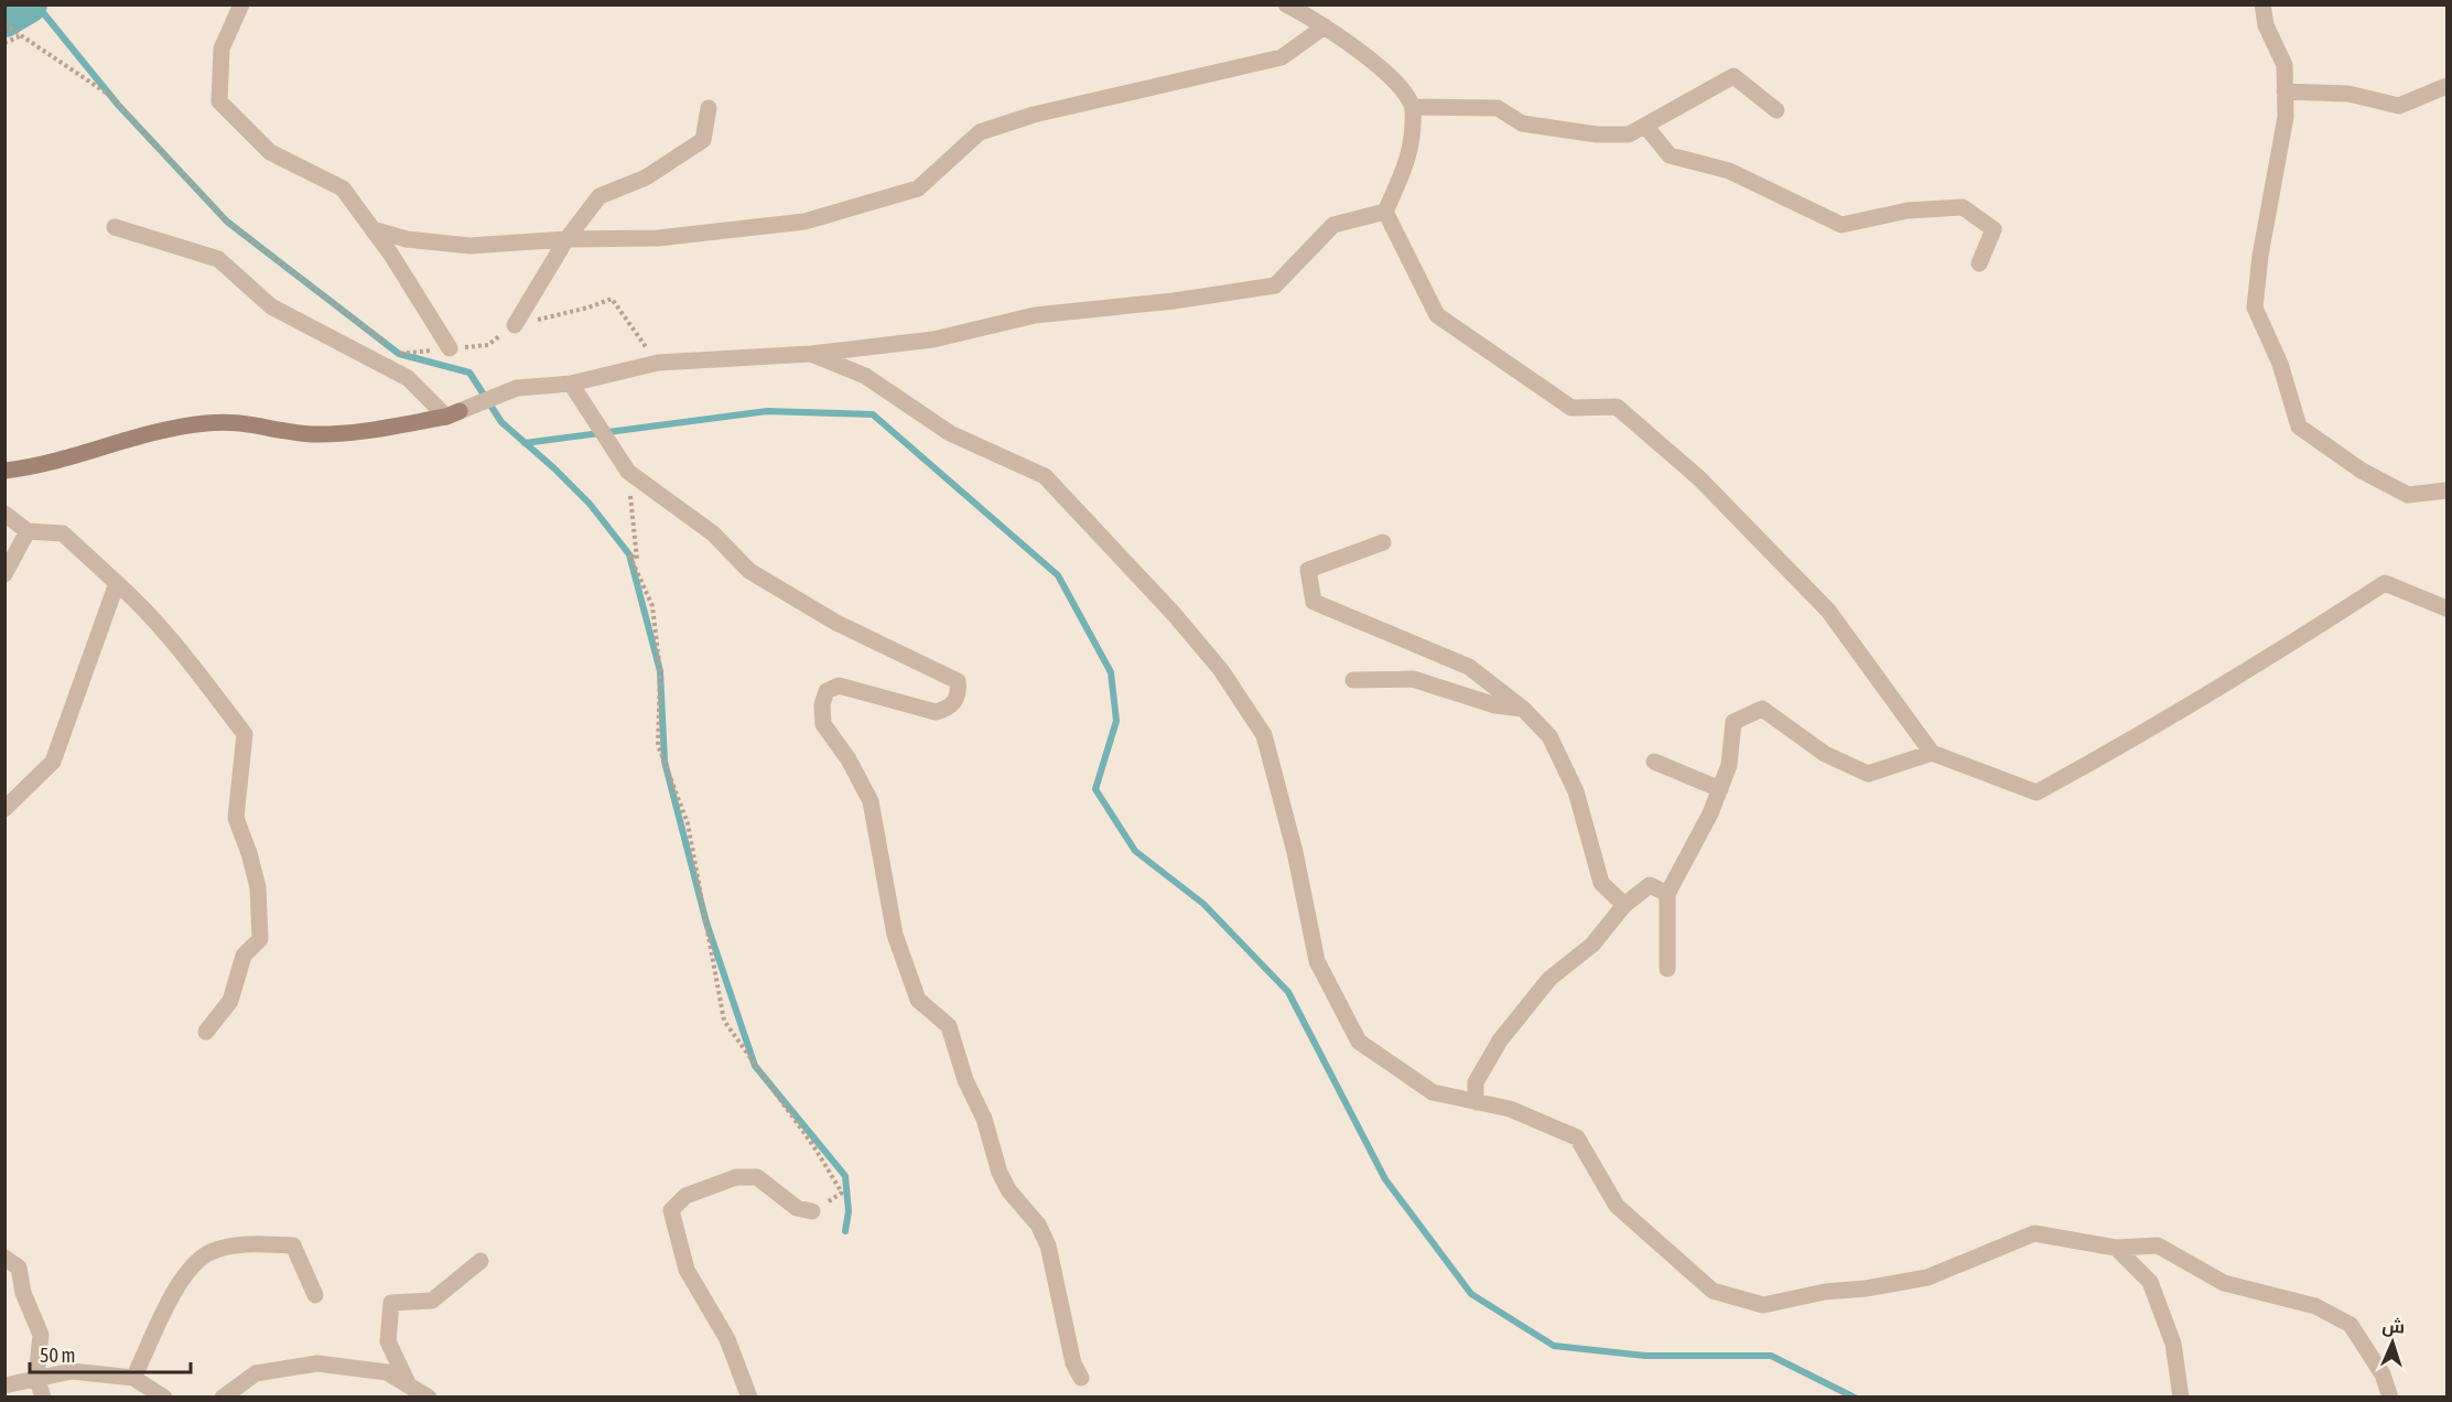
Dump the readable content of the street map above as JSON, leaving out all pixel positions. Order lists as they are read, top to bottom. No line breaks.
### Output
{"scale_bar":"50 m","north":"top"}
